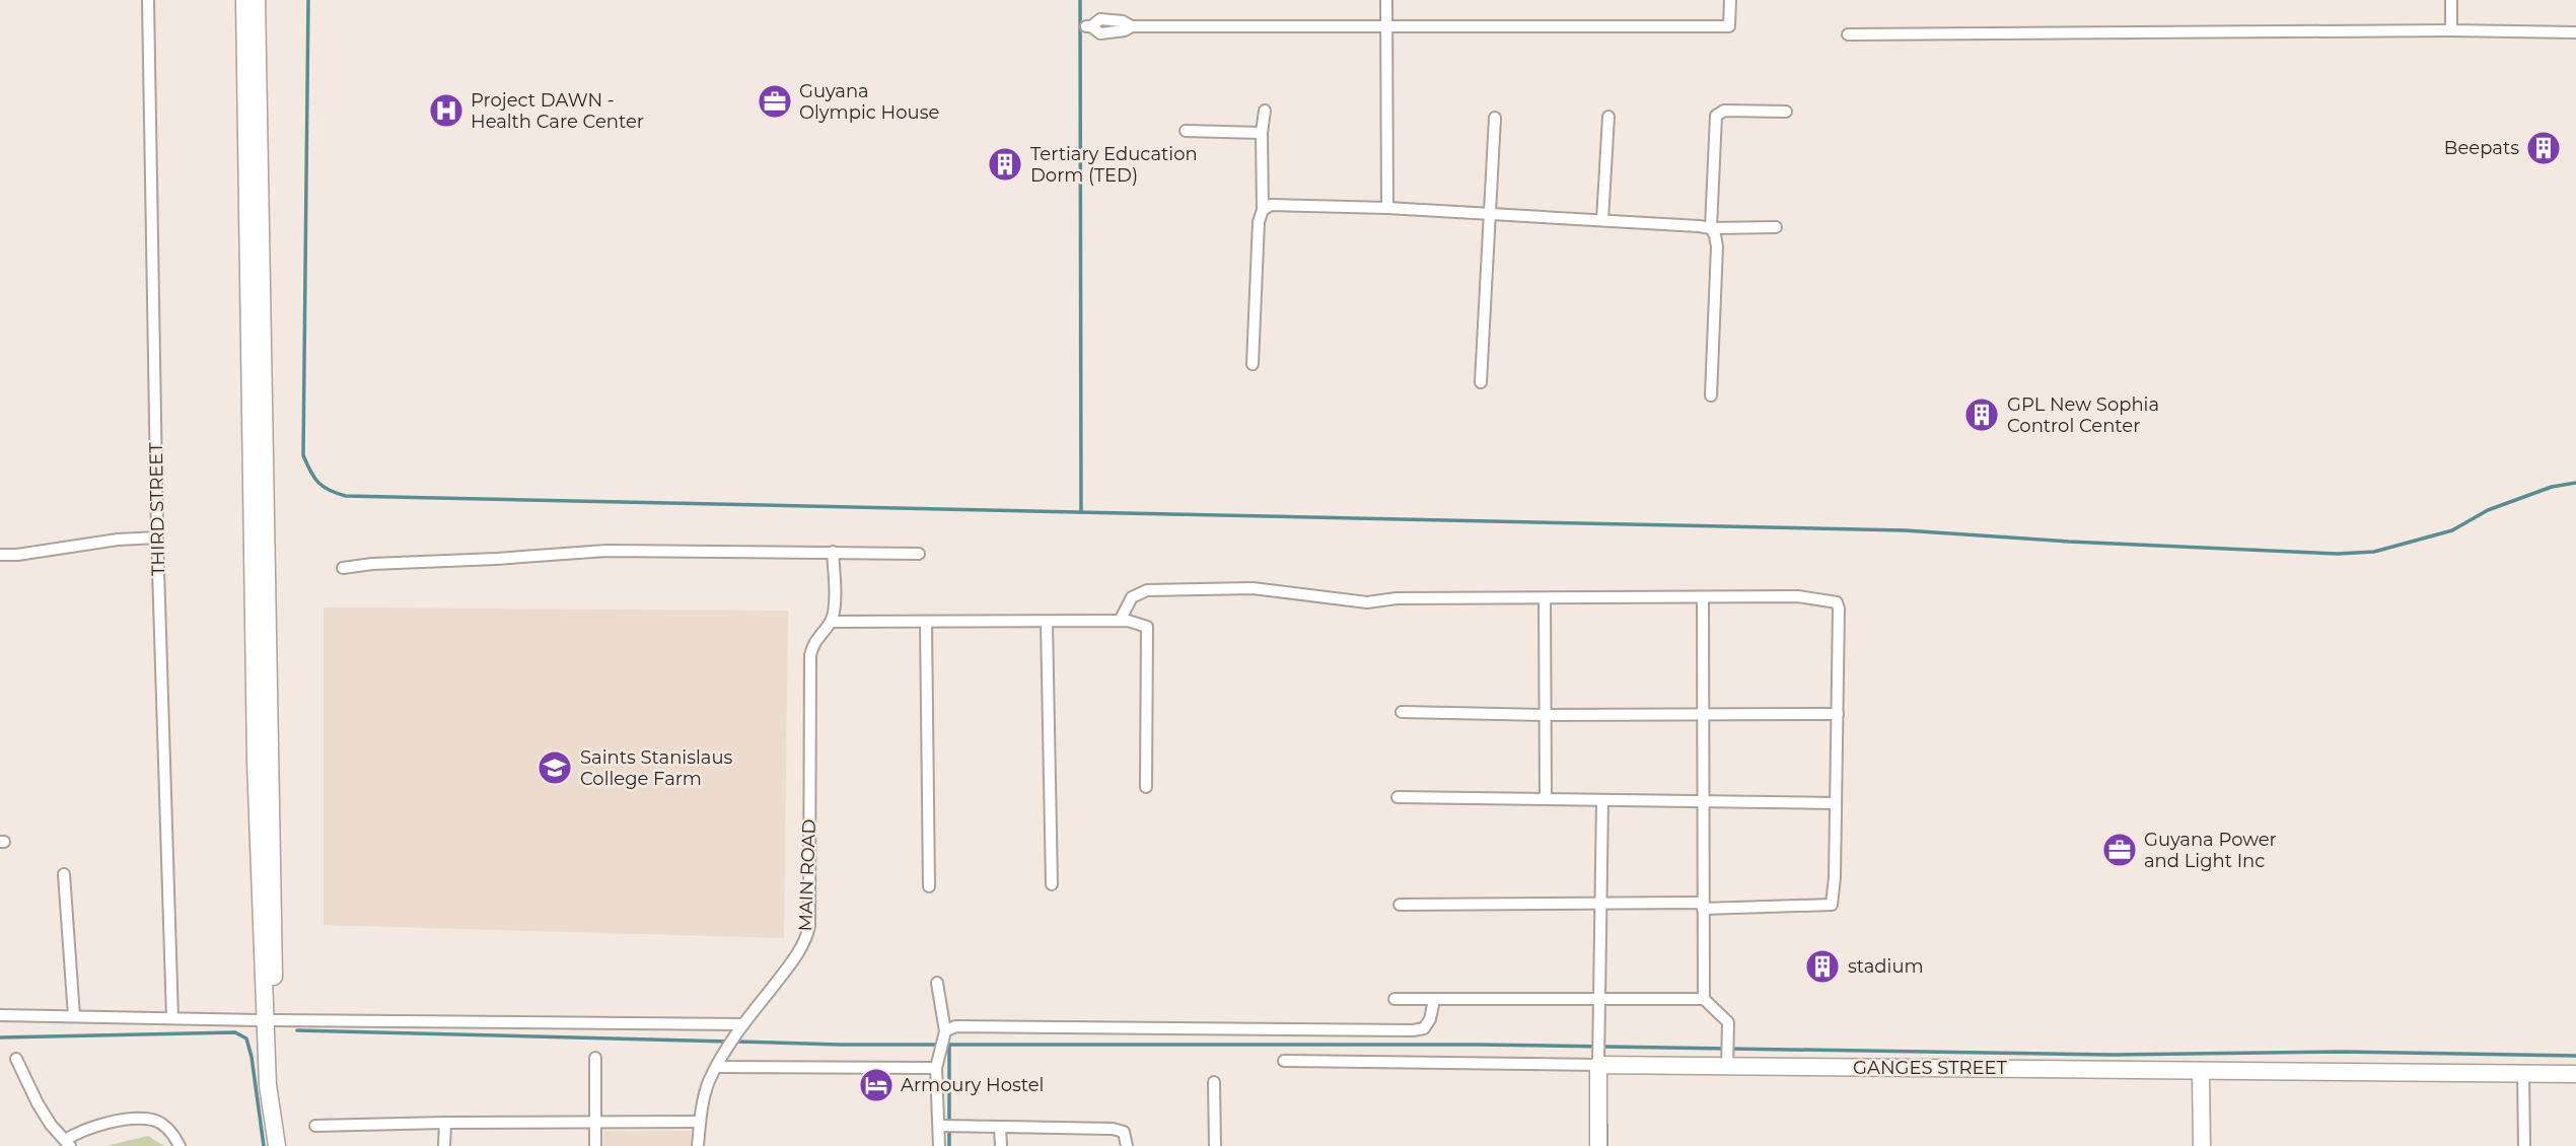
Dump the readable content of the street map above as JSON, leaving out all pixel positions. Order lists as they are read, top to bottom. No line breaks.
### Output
{"streets":{"main road":["GANGES STREET"],"street":["THIRD STREET","MAIN ROAD"]},"places":{"office":["Guyana Olympic House","Guyana Power and Light Inc"],"hospital":["Project DAWN - Health Care Center"],"building":["Beepats","Tertiary Education Dorm (TED)","GPL New Sophia Control Center","stadium"],"school or university":["Saints Stanislaus College Farm"],"hotel":["Armoury Hostel"]}}
